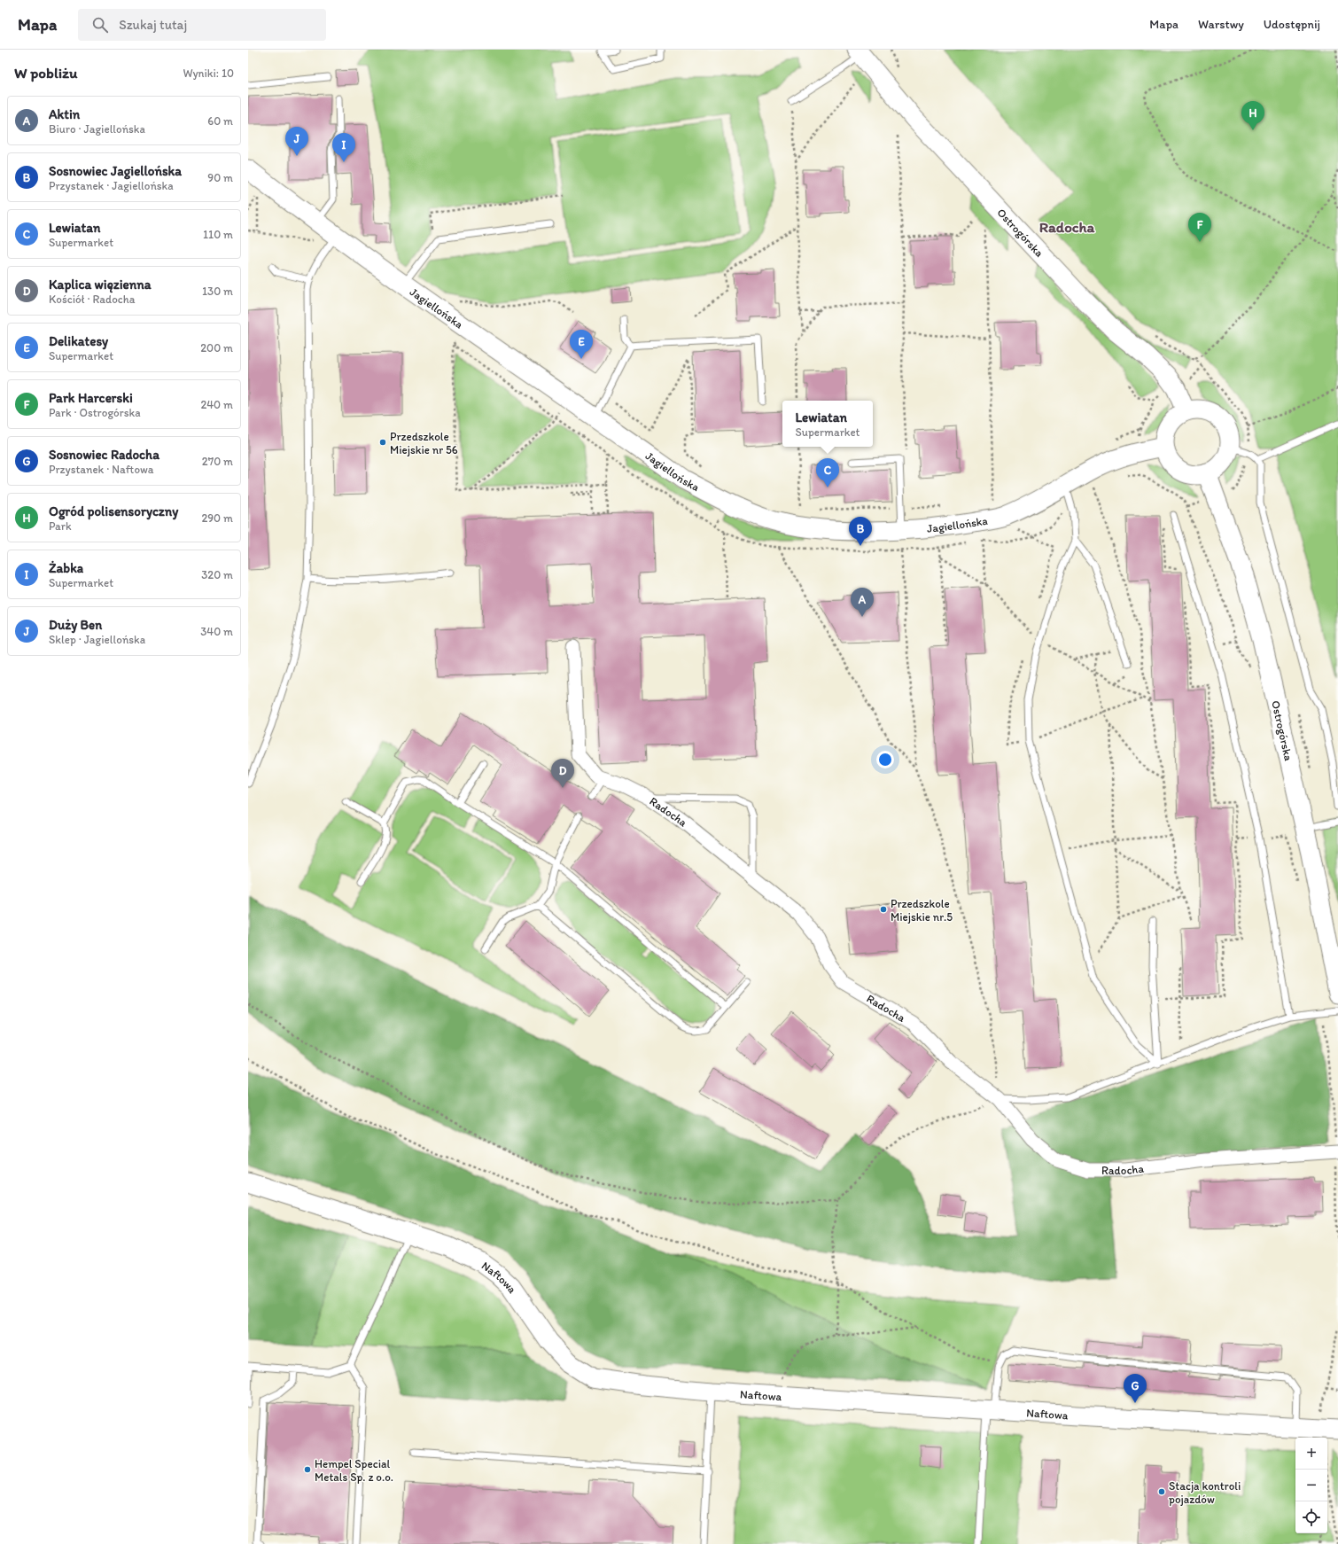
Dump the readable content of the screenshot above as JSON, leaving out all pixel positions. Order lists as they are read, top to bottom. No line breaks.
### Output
{"streets":{"street":["Ostrogórska","Jagiellońska","Radocha","Naftowa"]},"crossings":[["Ostrogórska","Jagiellońska"]],"districts":["Radocha"],"places":["Przedszkole Miejskie nr 56","Przedszkole Miejskie nr.5","Hempel Special Metals Sp. z o.o.","Stacja kontroli pojazdów"],"page":{"header":"Mapa","search":"Szukaj tutaj","nav":["Mapa","Warstwy","Udostępnij"],"heading":["W pobliżu","Wyniki: 10"],"list":[{"mark":"A","name":"Aktin","note":"Biuro · Jagiellońska","value":"60 m"},{"mark":"B","name":"Sosnowiec Jagiellońska","note":"Przystanek · Jagiellońska","value":"90 m"},{"mark":"C","name":"Lewiatan","note":"Supermarket","value":"110 m"},{"mark":"D","name":"Kaplica więzienna","note":"Kościół · Radocha","value":"130 m"},{"mark":"E","name":"Delikatesy","note":"Supermarket","value":"200 m"},{"mark":"F","name":"Park Harcerski","note":"Park · Ostrogórska","value":"240 m"},{"mark":"G","name":"Sosnowiec Radocha","note":"Przystanek · Naftowa","value":"270 m"},{"mark":"H","name":"Ogród polisensoryczny","note":"Park","value":"290 m"},{"mark":"I","name":"Żabka","note":"Supermarket","value":"320 m"},{"mark":"J","name":"Duży Ben","note":"Sklep · Jagiellońska","value":"340 m"}],"pins":["H","J","I","F","E","C","B","A","D","G"],"popup":["Lewiatan","Supermarket"],"map_buttons":["+","−"]}}
